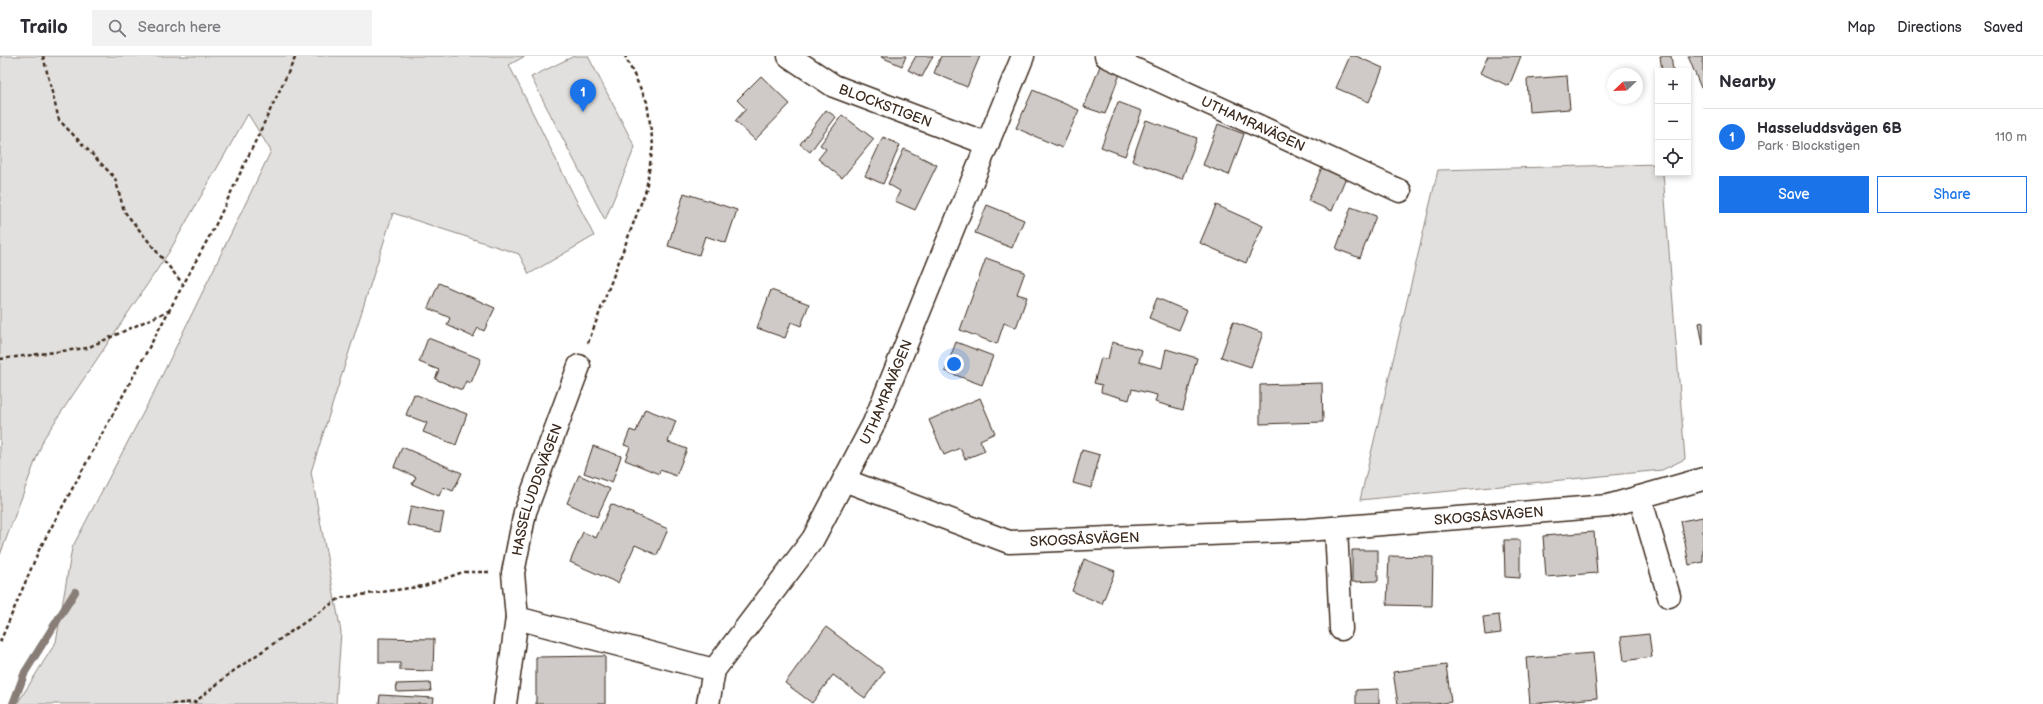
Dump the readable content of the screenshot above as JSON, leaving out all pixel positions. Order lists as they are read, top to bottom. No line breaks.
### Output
{"streets":{"street":["BLOCKSTIGEN","UTHAMRAVÄGEN","HASSELUDDSVÄGEN","SKOGSÅSVÄGEN"]},"crossings":[["BLOCKSTIGEN","UTHAMRAVÄGEN"],["UTHAMRAVÄGEN","SKOGSÅSVÄGEN"]],"north":"bottom left","page":{"header":"Trailo","search":"Search here","nav":["Map","Directions","Saved"],"heading":"Nearby","map_buttons":["+","−"],"pins":"1","list":[{"mark":"1","name":"Hasseluddsvägen 6B","note":"Park · Blockstigen","value":"110 m"}],"buttons":["Save","Share"]}}
